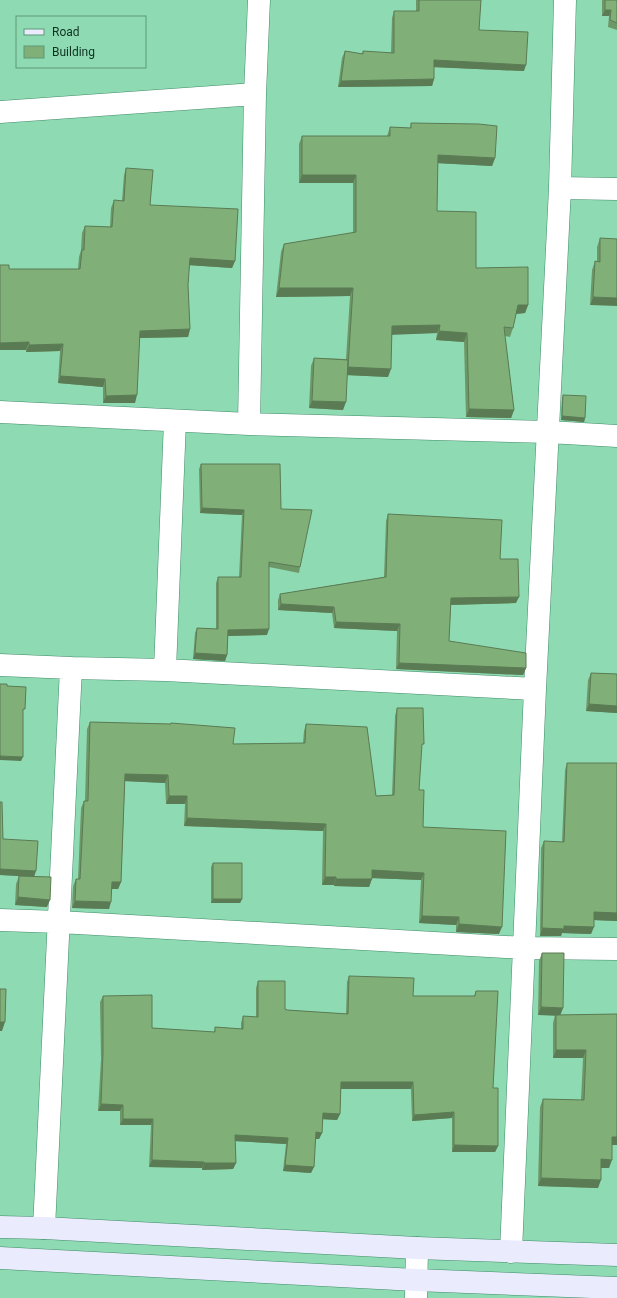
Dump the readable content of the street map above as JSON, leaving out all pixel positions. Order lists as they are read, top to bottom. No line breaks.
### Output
{"legend":["Road","Building"]}
